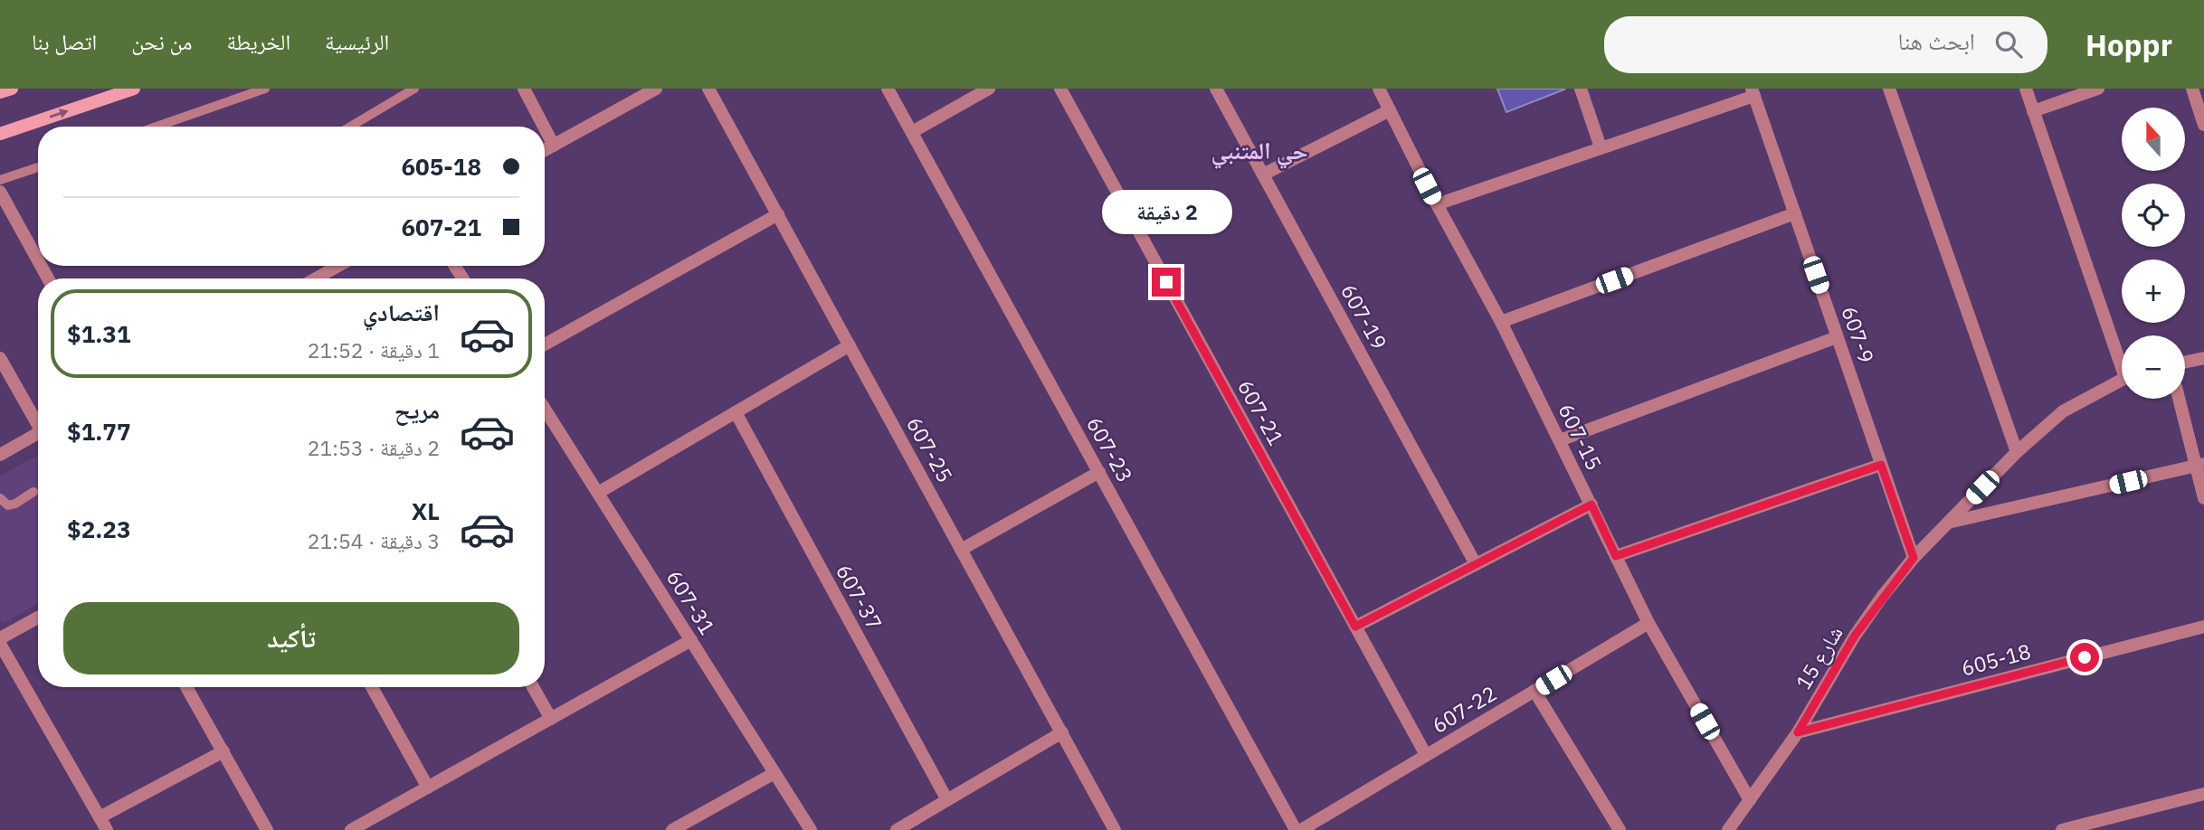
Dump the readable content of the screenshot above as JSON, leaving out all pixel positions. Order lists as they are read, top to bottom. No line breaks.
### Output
{"streets":{"street":["607-19","607-9","607-21","607-15","607-25","607-23","607-37","607-31","شارع 15","605-18","607-22"]},"crossings":[["607-9","شارع 15"],["607-21","607-22"],["607-15","شارع 15"],["607-15","607-22"],["607-23","607-22"],["شارع 15","605-18"]],"districts":["حي المتنبي"],"north":"top","page":{"header":"Hoppr","search":"ابحث هنا","nav":["الرئيسية","الخريطة","من نحن","اتصل بنا"],"map_buttons":["+","−"],"banner":["605-18","607-21"],"bubble":"2 دقيقة","list":[{"name":"اقتصادي","note":"1 دقيقة · 21:52","value":"$1.31"},{"name":"مريح","note":"2 دقيقة · 21:53","value":"$1.77"},{"name":"XL","note":"3 دقيقة · 21:54","value":"$2.23"}],"buttons":"تأكيد"}}
